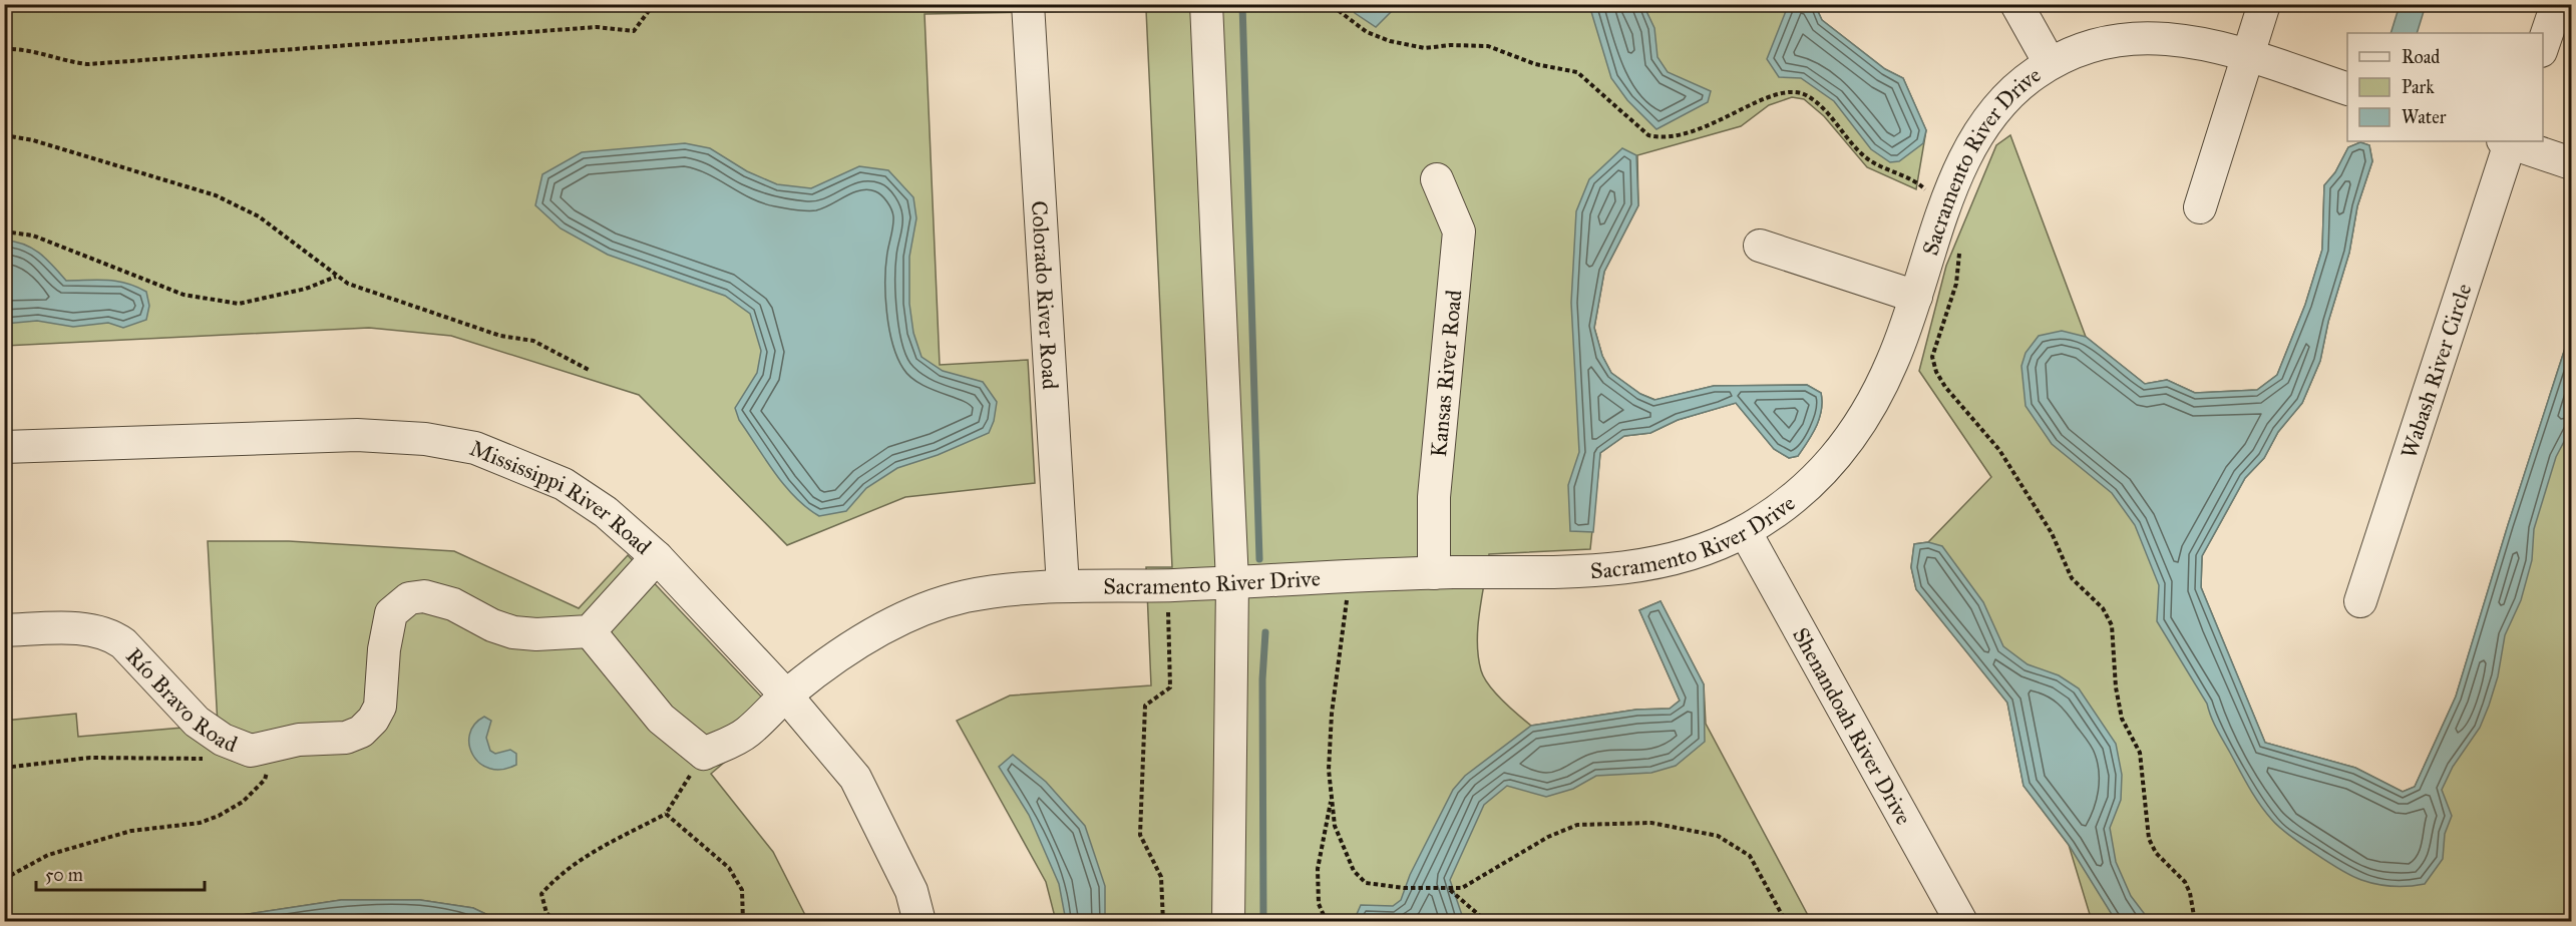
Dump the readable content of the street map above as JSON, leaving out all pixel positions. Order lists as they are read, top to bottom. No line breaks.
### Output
{"streets":{"street":["Sacramento River Drive","Colorado River Road","Wabash River Circle","Kansas River Road","Mississippi River Road","Río Bravo Road","Shenandoah River Drive"]},"crossings":[["Sacramento River Drive","Colorado River Road"],["Sacramento River Drive","Kansas River Road"],["Sacramento River Drive","Mississippi River Road"],["Sacramento River Drive","Shenandoah River Drive"]],"legend":["Road","Park","Water"],"scale_bar":"50 m"}
